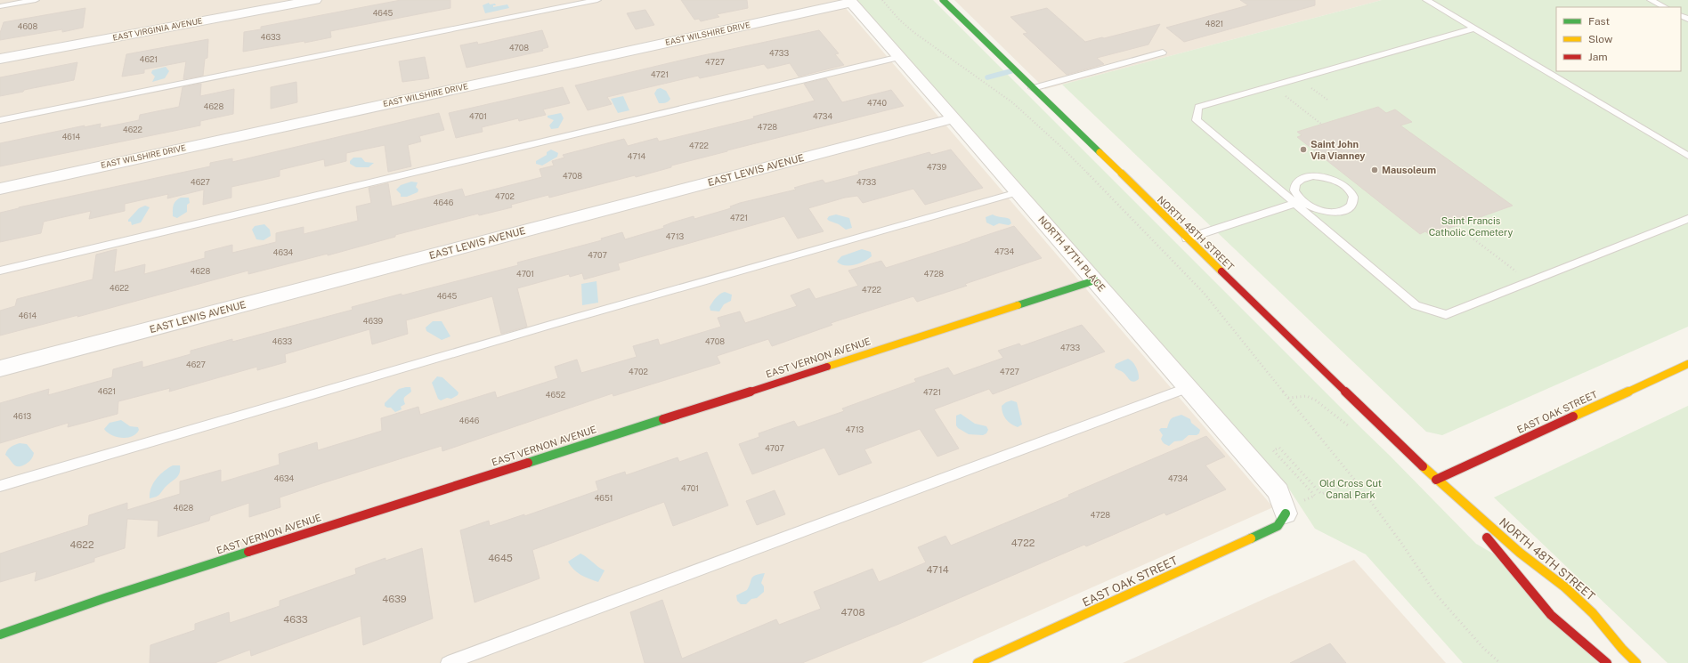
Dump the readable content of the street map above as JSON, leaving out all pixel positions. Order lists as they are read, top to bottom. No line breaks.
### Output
{"streets":{"street":["EAST VIRGINIA AVENUE","EAST WILSHIRE DRIVE","EAST LEWIS AVENUE","NORTH 48TH STREET","NORTH 47TH PLACE","EAST VERNON AVENUE","EAST OAK STREET"]},"crossings":[["EAST WILSHIRE DRIVE","NORTH 47TH PLACE"],["EAST LEWIS AVENUE","NORTH 47TH PLACE"],["NORTH 48TH STREET","EAST OAK STREET"],["NORTH 47TH PLACE","EAST VERNON AVENUE"],["NORTH 47TH PLACE","EAST OAK STREET"]],"parks":["Saint Francis Catholic Cemetery","Old Cross Cut Canal Park"],"places":["Saint John Via Vianney","Mausoleum"],"house_numbers":["4645","4821","4608","4633","4708","4733","4621","4727","4721","4740","4628","4701","4734","4728","4622","4614","4722","4714","4739","4708","4627","4733","4702","4646","4721","4713","4734","4634","4707","4628","4701","4728","4622","4722","4645","4614","4639","4633","4708","4733","4627","4702","4727","4621","4721","4652","4613","4646","4713","4707","4634","4734","4701","4651","4628","4728","4722","4622","4645","4714","4639","4708","4633"],"legend":["Fast","Slow","Jam"]}
